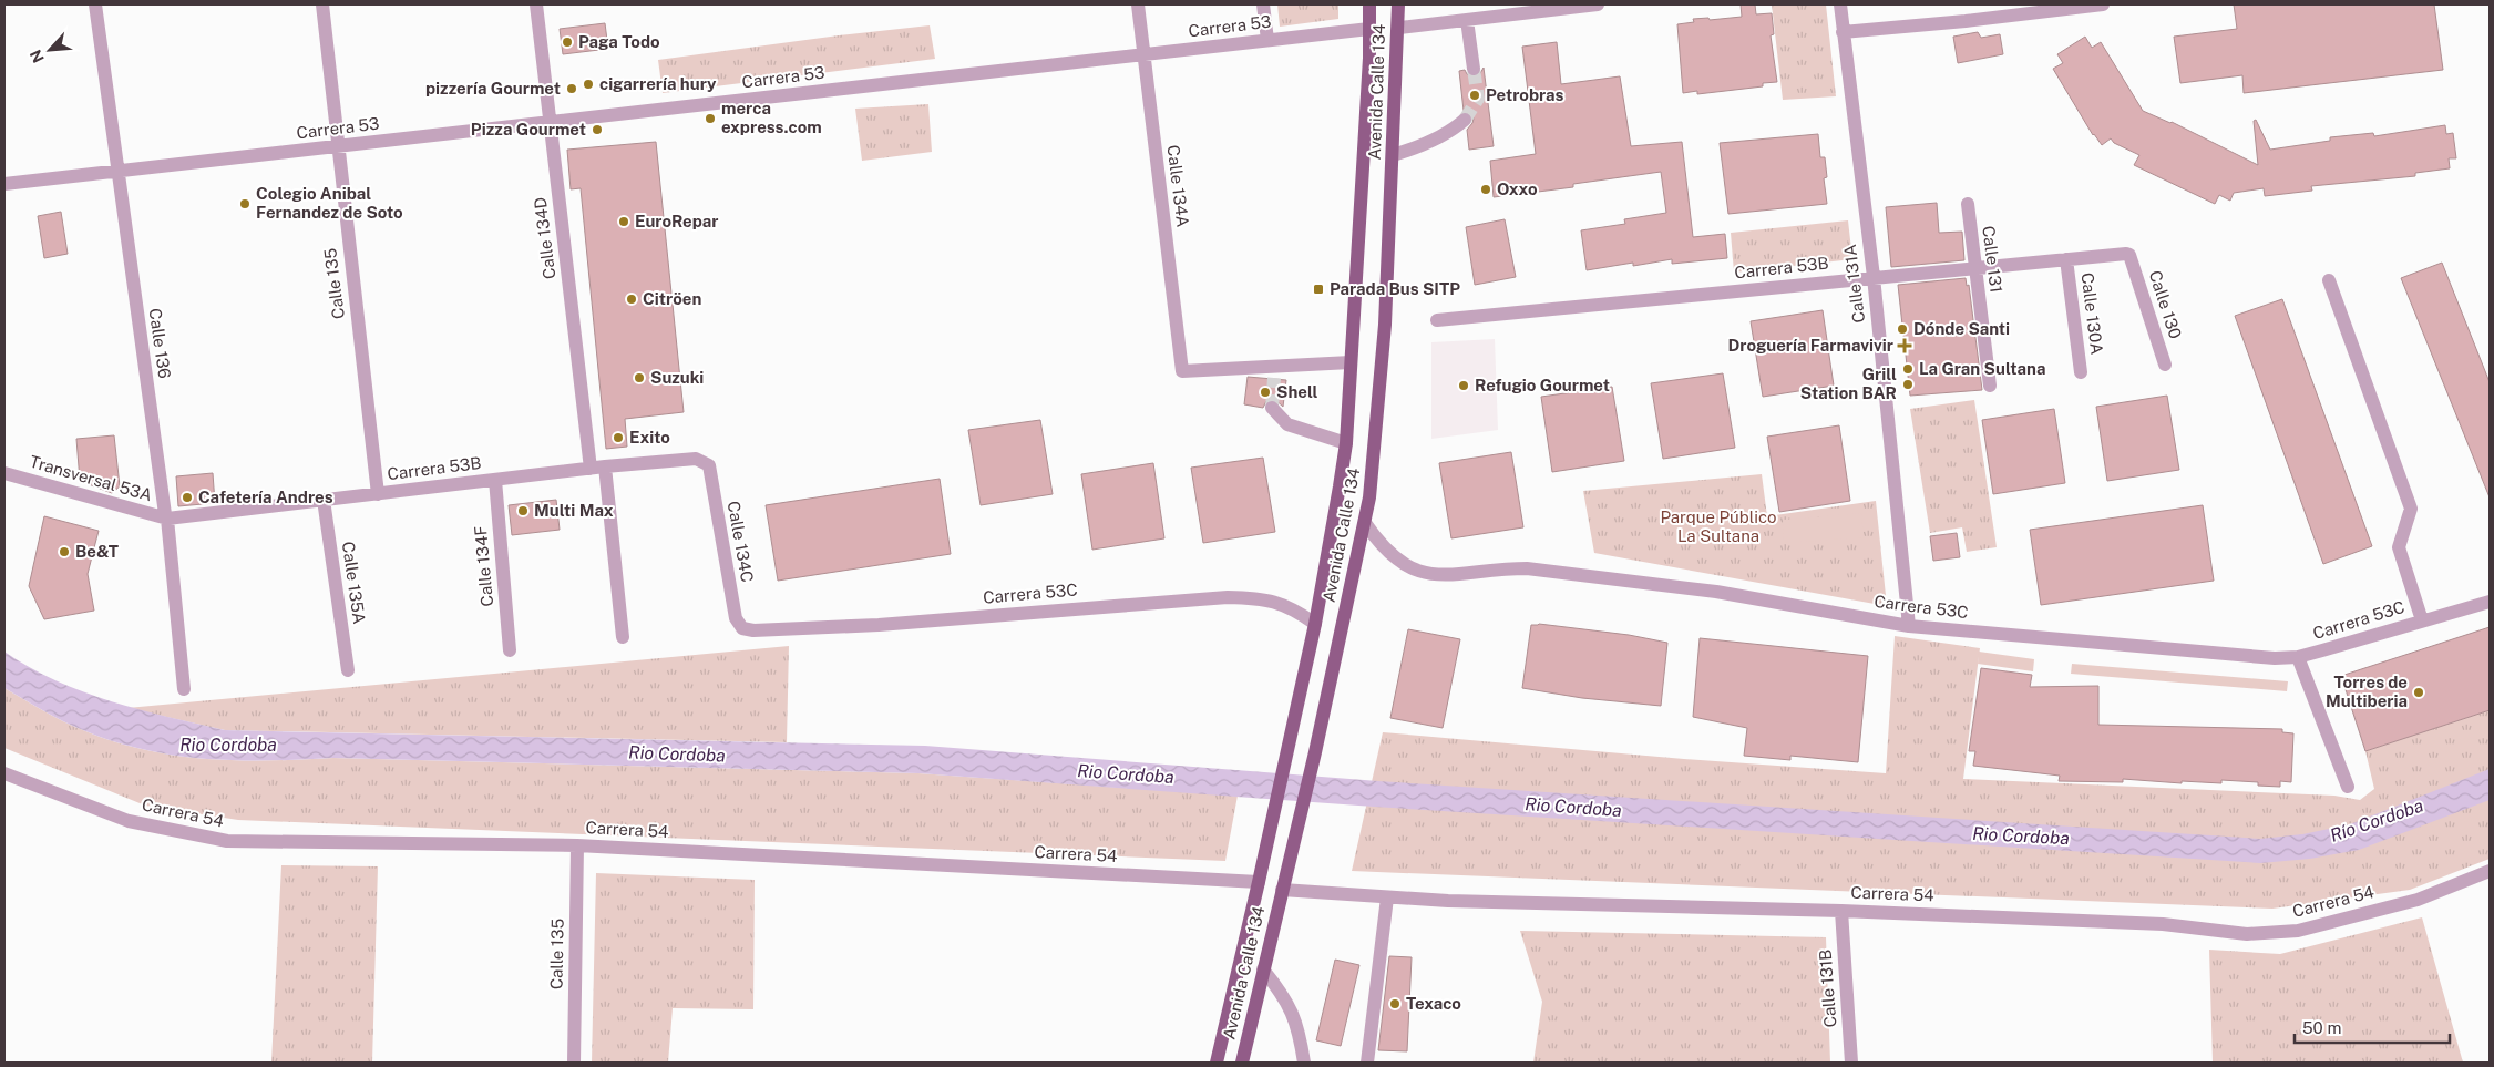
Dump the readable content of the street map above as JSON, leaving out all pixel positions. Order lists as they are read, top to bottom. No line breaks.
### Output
{"streets":{"main road":["Avenida Calle 134"],"street":["Carrera 53","Calle 134A","Calle 134D","Calle 131","Carrera 53B","Calle 135","Calle 131A","Calle 130","Calle 130A","Calle 136","Transversal 53A","Calle 134C","Calle 134F","Calle 135A","Carrera 53C","Carrera 54","Calle 131B"]},"crossings":[["Carrera 53","Avenida Calle 134"],["Carrera 53","Calle 134A"],["Carrera 53","Calle 134D"],["Carrera 53","Calle 135"],["Carrera 53","Calle 136"],["Avenida Calle 134","Calle 134A"],["Avenida Calle 134","Carrera 53C"],["Avenida Calle 134","Carrera 54"],["Calle 134D","Carrera 53B"],["Calle 131","Carrera 53B"],["Carrera 53B","Calle 135"],["Carrera 53B","Calle 131A"],["Carrera 53B","Calle 130"],["Carrera 53B","Calle 130A"],["Carrera 53B","Calle 136"],["Carrera 53B","Transversal 53A"],["Carrera 53B","Calle 134C"],["Carrera 53B","Calle 134F"],["Carrera 53B","Calle 135A"],["Calle 135","Carrera 54"],["Calle 131A","Carrera 53C"],["Calle 136","Transversal 53A"],["Calle 134C","Carrera 53C"],["Carrera 54","Calle 131B"]],"water":["Rio Cordoba","Río Cordoba"],"parks":["Parque Público La Sultana"],"places":{"other":["Paga Todo","cigarrería hury","pizzería Gourmet","Petrobras","merca express.com","Pizza Gourmet","Oxxo","Colegio Anibal Fernandez de Soto","EuroRepar","Citröen","Dónde Santi","La Gran Sultana","Suzuki","Grill Station BAR","Refugio Gourmet","Shell","Exito","Cafetería Andres","Multi Max","Be&T","Torres de Multiberia","Texaco"],"transit":["Parada Bus SITP"],"health":["Droguería Farmavivir"]},"scale_bar":"50 m","north":"bottom left"}
